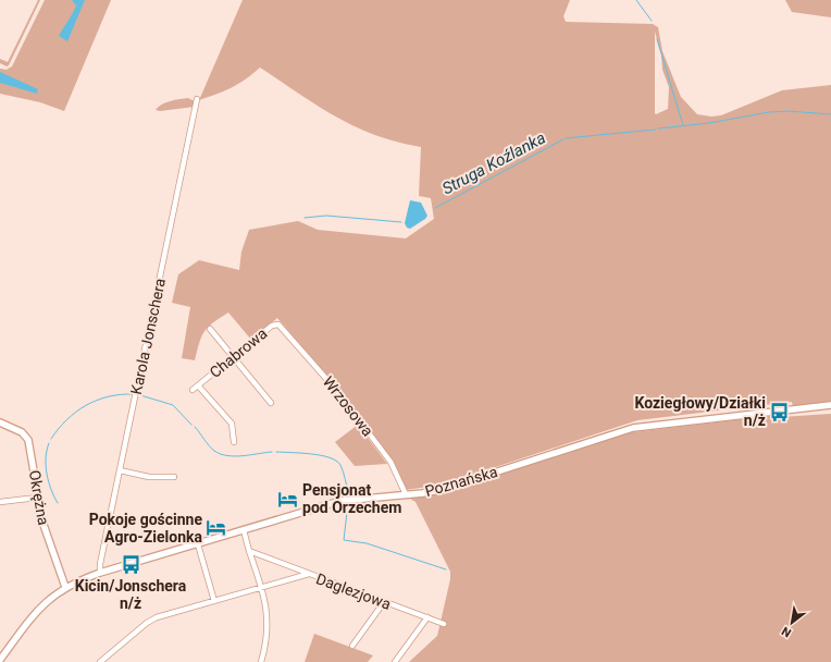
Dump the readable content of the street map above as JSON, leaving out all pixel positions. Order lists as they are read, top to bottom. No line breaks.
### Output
{"streets":{"street":["Karola Jonschera","Chabrowa","Wrzosowa","Poznańska","Okrężna","Daglezjowa"]},"crossings":[["Karola Jonschera","Poznańska"],["Chabrowa","Wrzosowa"],["Wrzosowa","Poznańska"],["Poznańska","Okrężna"]],"water":["Struga Koźlanka"],"places":{"bus stop":["Koziegłowy/Działki n/ż","Kicin/Jonschera n/ż"],"hotel":["Pensjonat pod Orzechem","Pokoje gościnne Agro-Zielonka"]},"north":"bottom left"}
